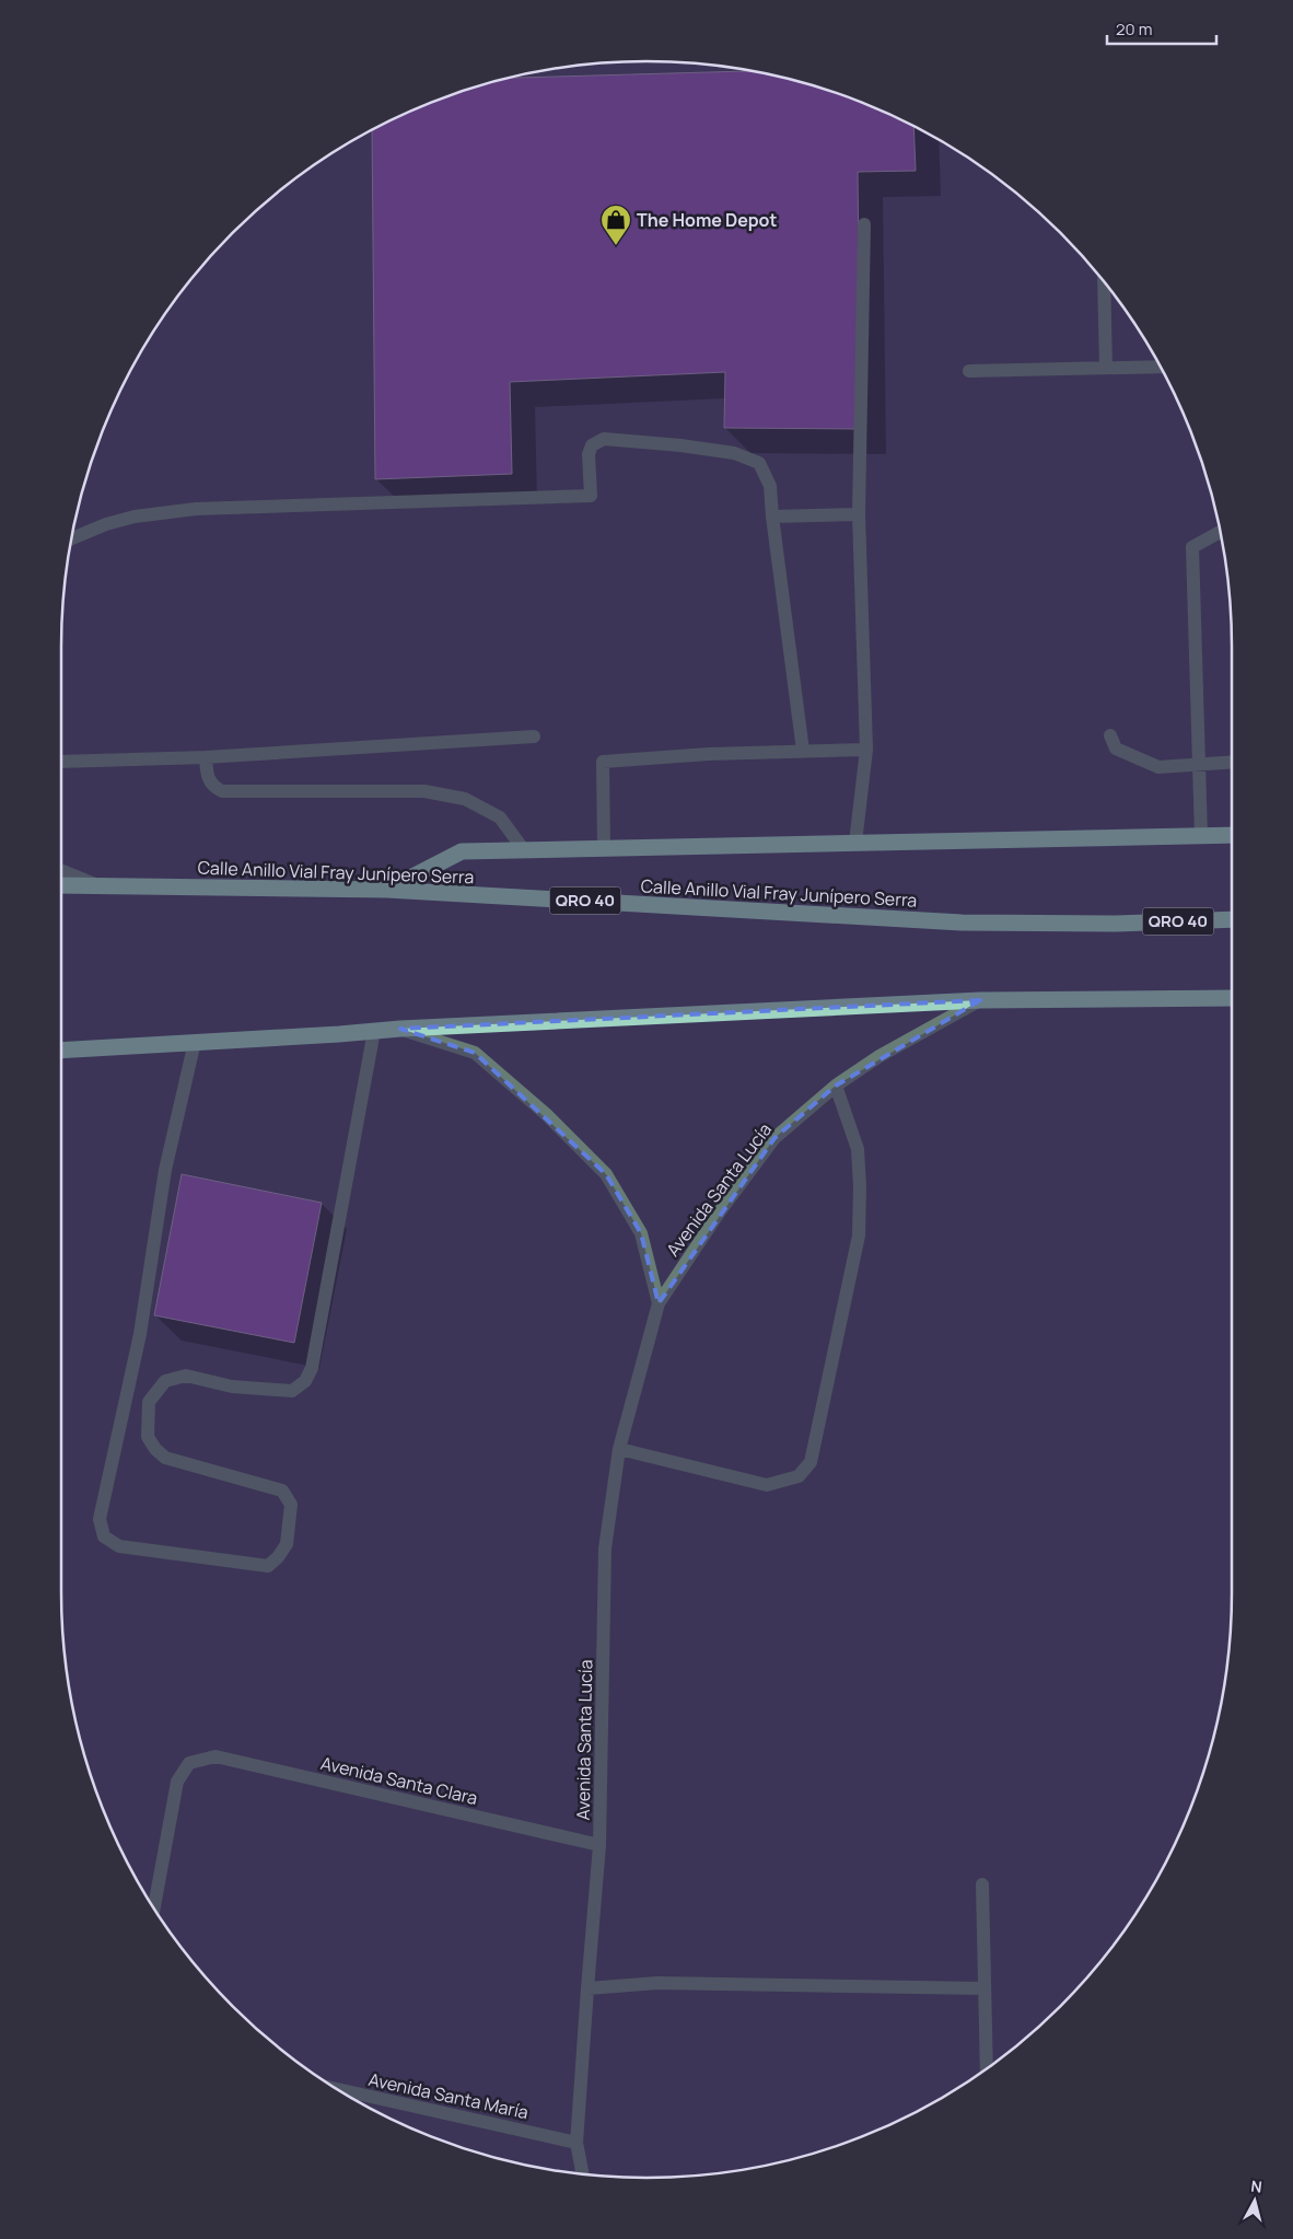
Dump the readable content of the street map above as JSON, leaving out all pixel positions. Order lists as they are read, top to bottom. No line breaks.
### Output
{"streets":{"highway":["Calle Anillo Vial Fray Junípero Serra","QRO 40"],"street":["Avenida Santa Lucía","Avenida Santa Clara","Avenida Santa María"]},"crossings":[["Avenida Santa Lucía","Avenida Santa Clara"],["Avenida Santa Lucía","Avenida Santa María"]],"places":{"shop":["The Home Depot"]},"scale_bar":"20 m","north":"top"}
